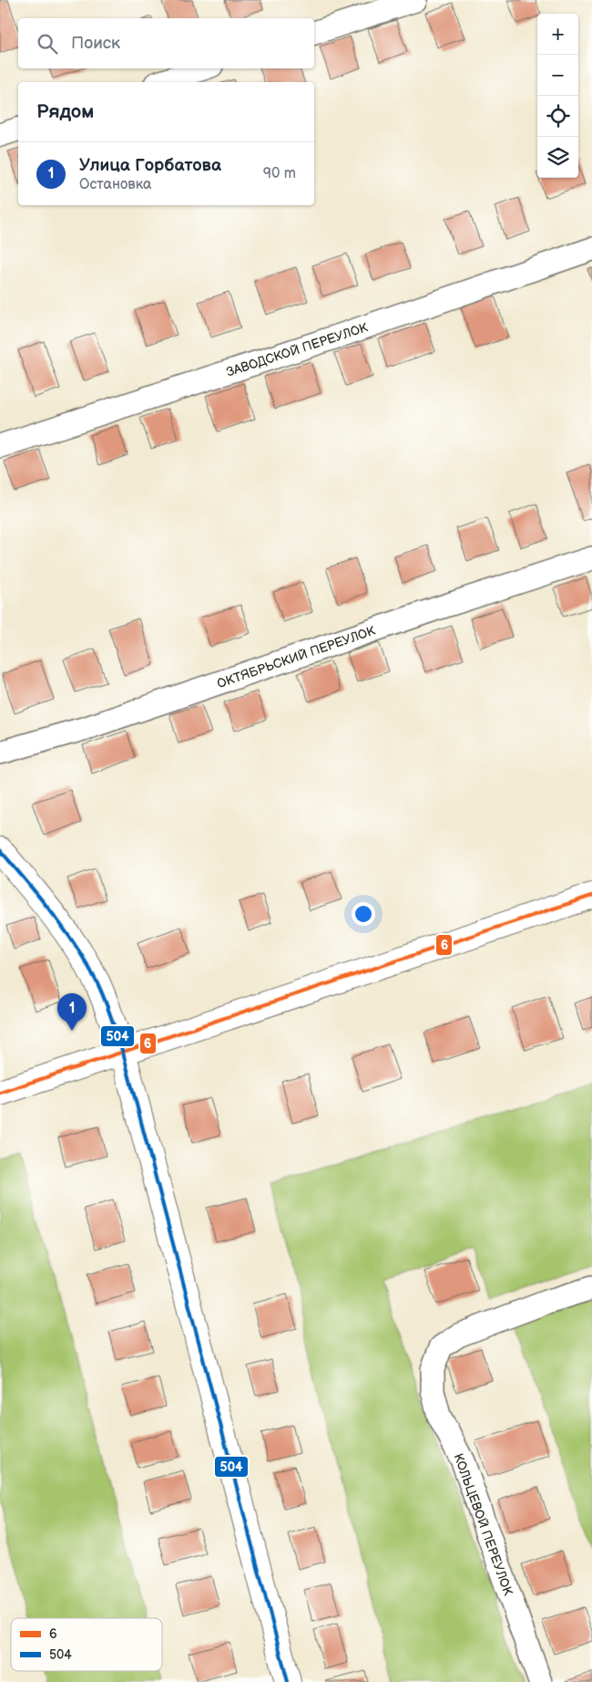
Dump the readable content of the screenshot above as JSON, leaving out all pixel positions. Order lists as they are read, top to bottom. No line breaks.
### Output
{"streets":{"street":["ЗАВОДСКОЙ ПЕРЕУЛОК","ОКТЯБРЬСКИЙ ПЕРЕУЛОК","КОЛЬЦЕВОЙ ПЕРЕУЛОК"]},"lines":["transit line 504","transit line 6"],"legend":["6","504"],"page":{"map_buttons":["+","−"],"search":"Поиск","heading":"Рядом","list":[{"mark":"1","name":"Улица Горбатова","note":"Остановка","value":"90 m"}],"pins":"1"}}
